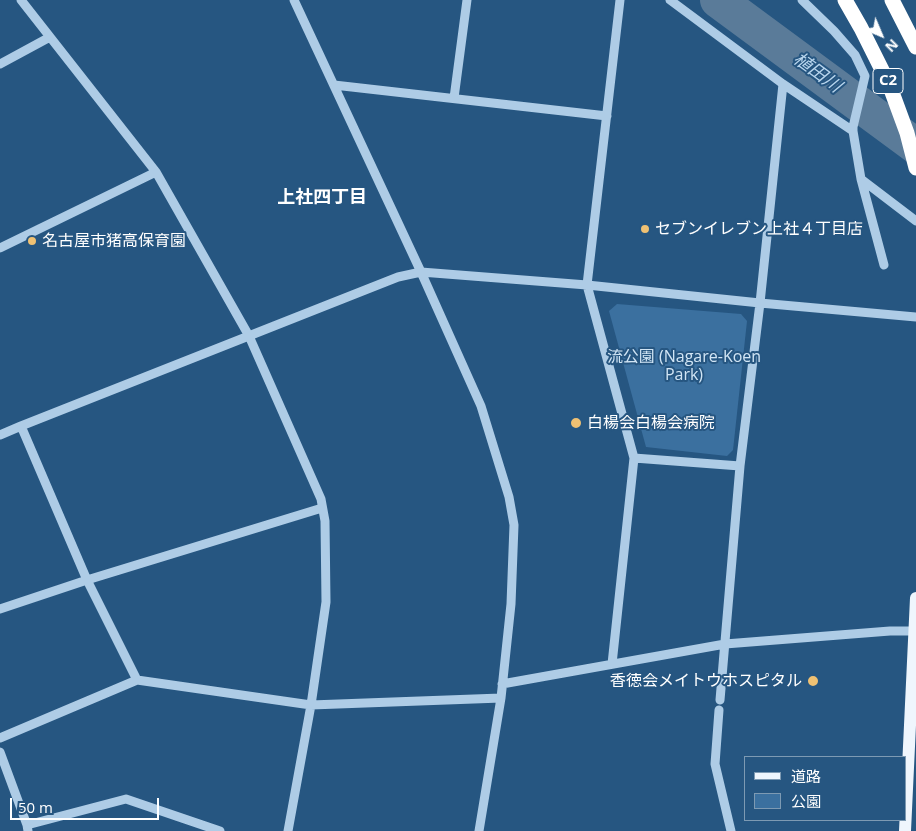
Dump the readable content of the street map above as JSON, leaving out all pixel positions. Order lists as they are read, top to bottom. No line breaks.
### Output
{"streets":{"highway":["C2"]},"districts":["上社四丁目"],"water":["植田川"],"parks":["流公園 (Nagare-Koen Park)"],"places":["セブンイレブン上社４丁目店","名古屋市猪高保育園","白楊会白楊会病院","香徳会メイトウホスピタル"],"legend":["道路","公園"],"scale_bar":"50 m","north":"bottom right"}
